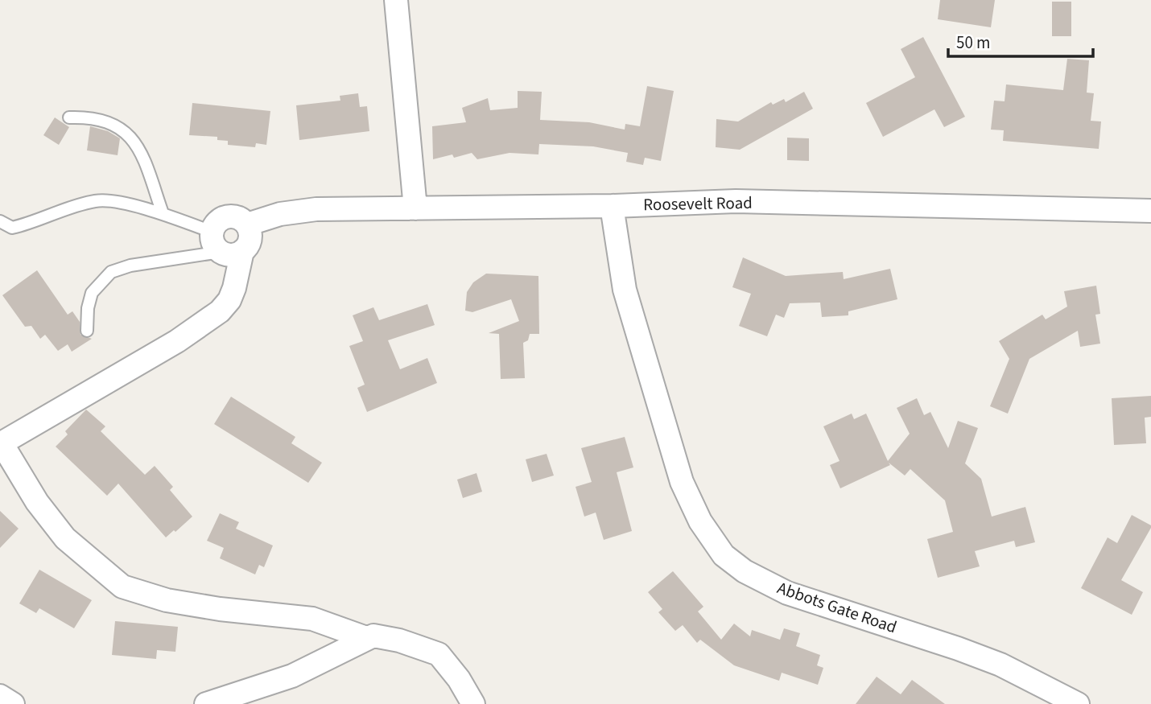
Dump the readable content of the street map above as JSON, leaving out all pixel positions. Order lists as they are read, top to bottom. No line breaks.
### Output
{"streets":{"street":["Roosevelt Road","Abbots Gate Road"]},"crossings":[["Roosevelt Road","Abbots Gate Road"]],"scale_bar":"50 m"}
